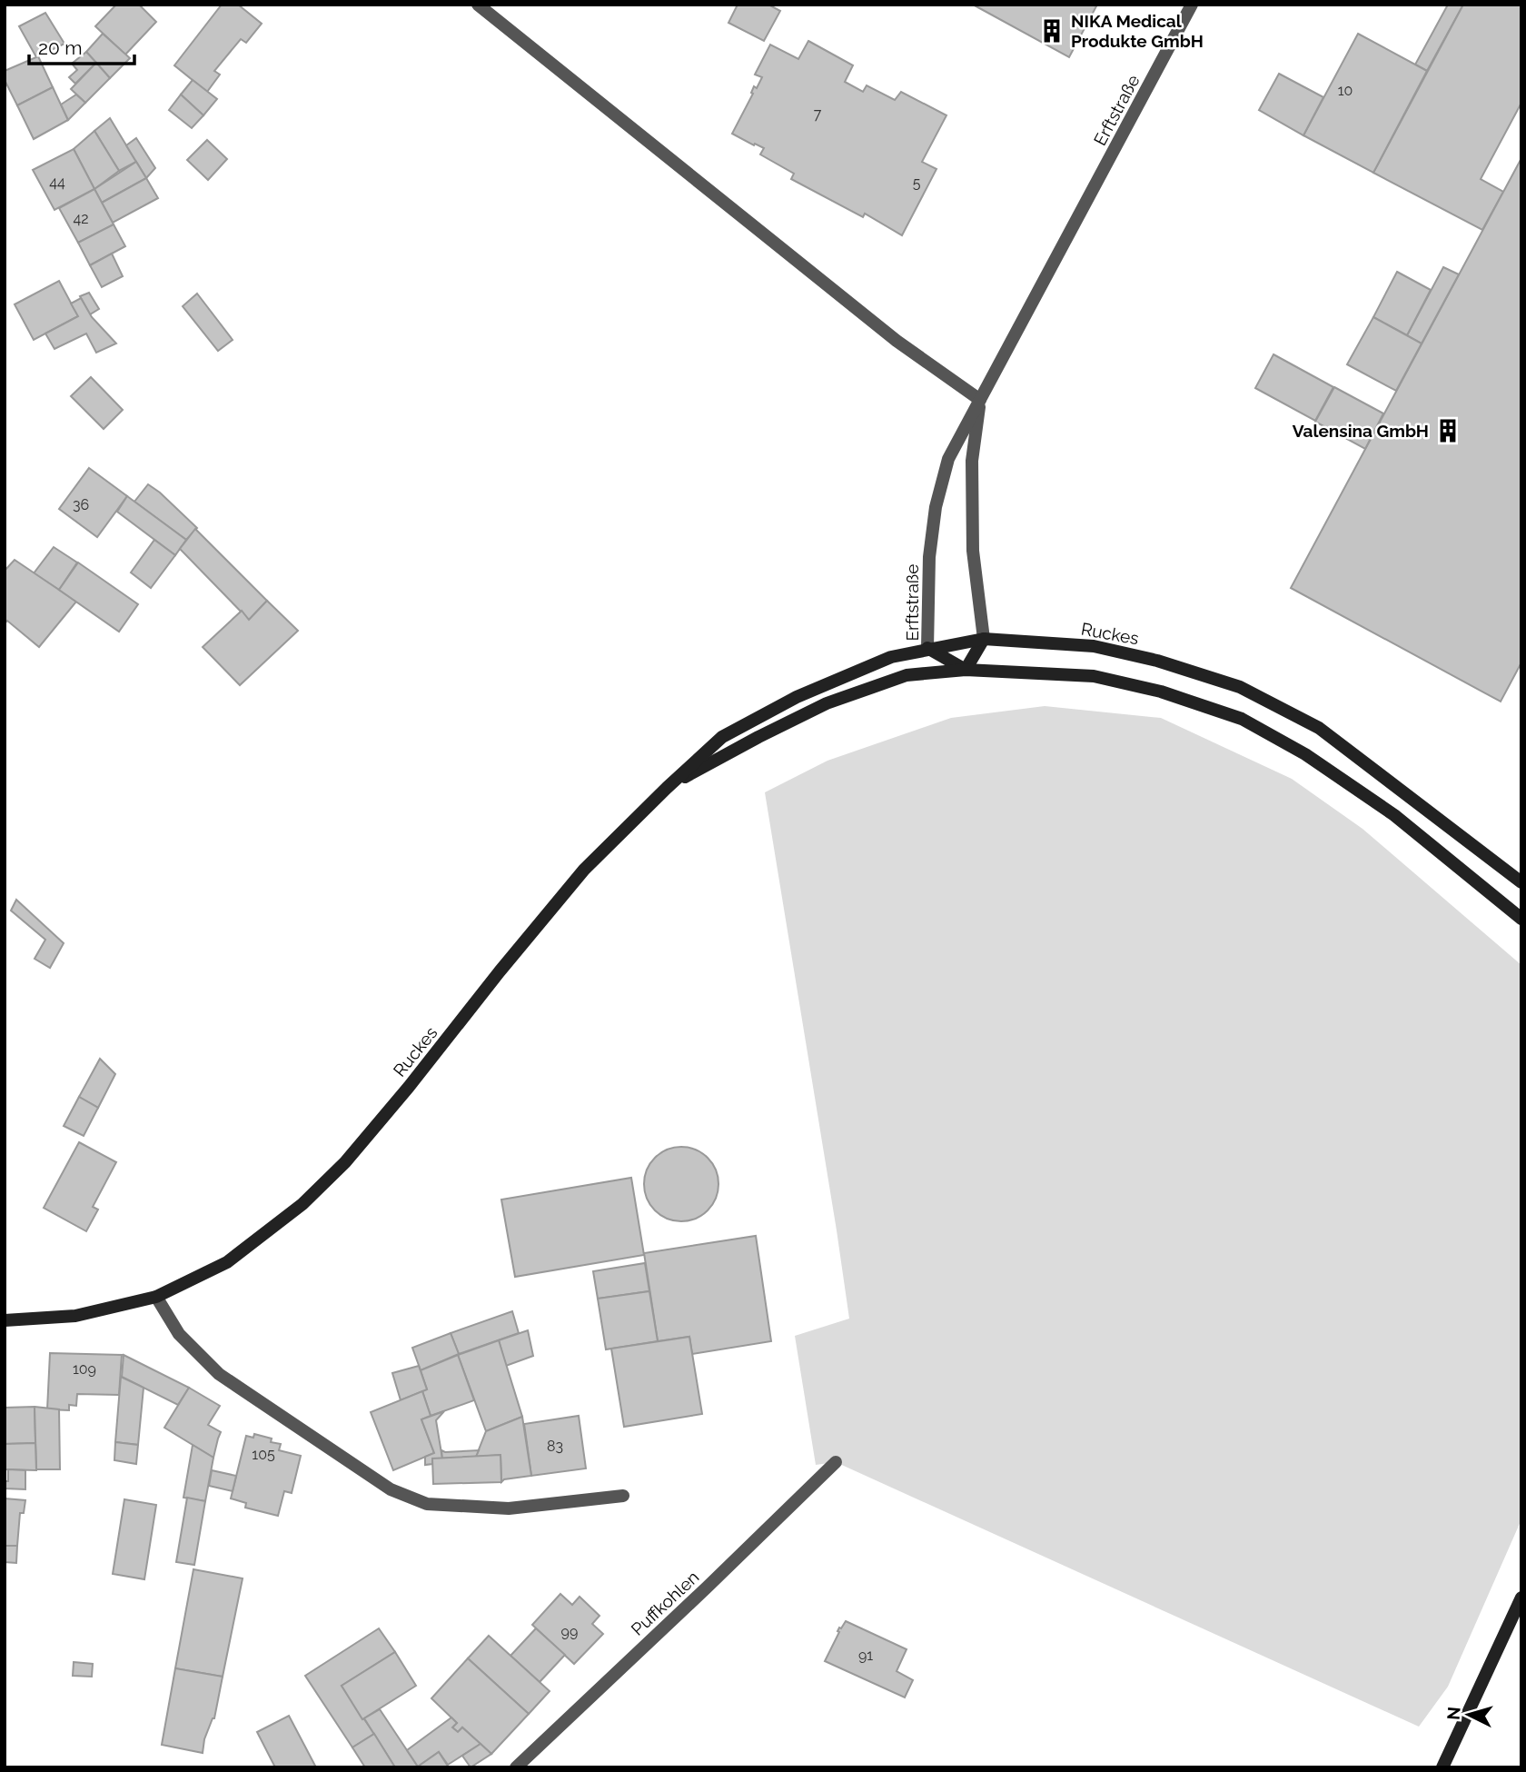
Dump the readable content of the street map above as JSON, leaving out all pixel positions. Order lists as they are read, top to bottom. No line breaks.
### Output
{"streets":{"main road":["Erftstraße","Ruckes"],"street":["Puffkohlen"]},"crossings":[["Erftstraße","Ruckes"]],"places":{"building":["NIKA Medical Produkte GmbH","Valensina GmbH"]},"house_numbers":["10","7","44","5","42","36","109","83","105","99","91"],"scale_bar":"20 m","north":"left"}
